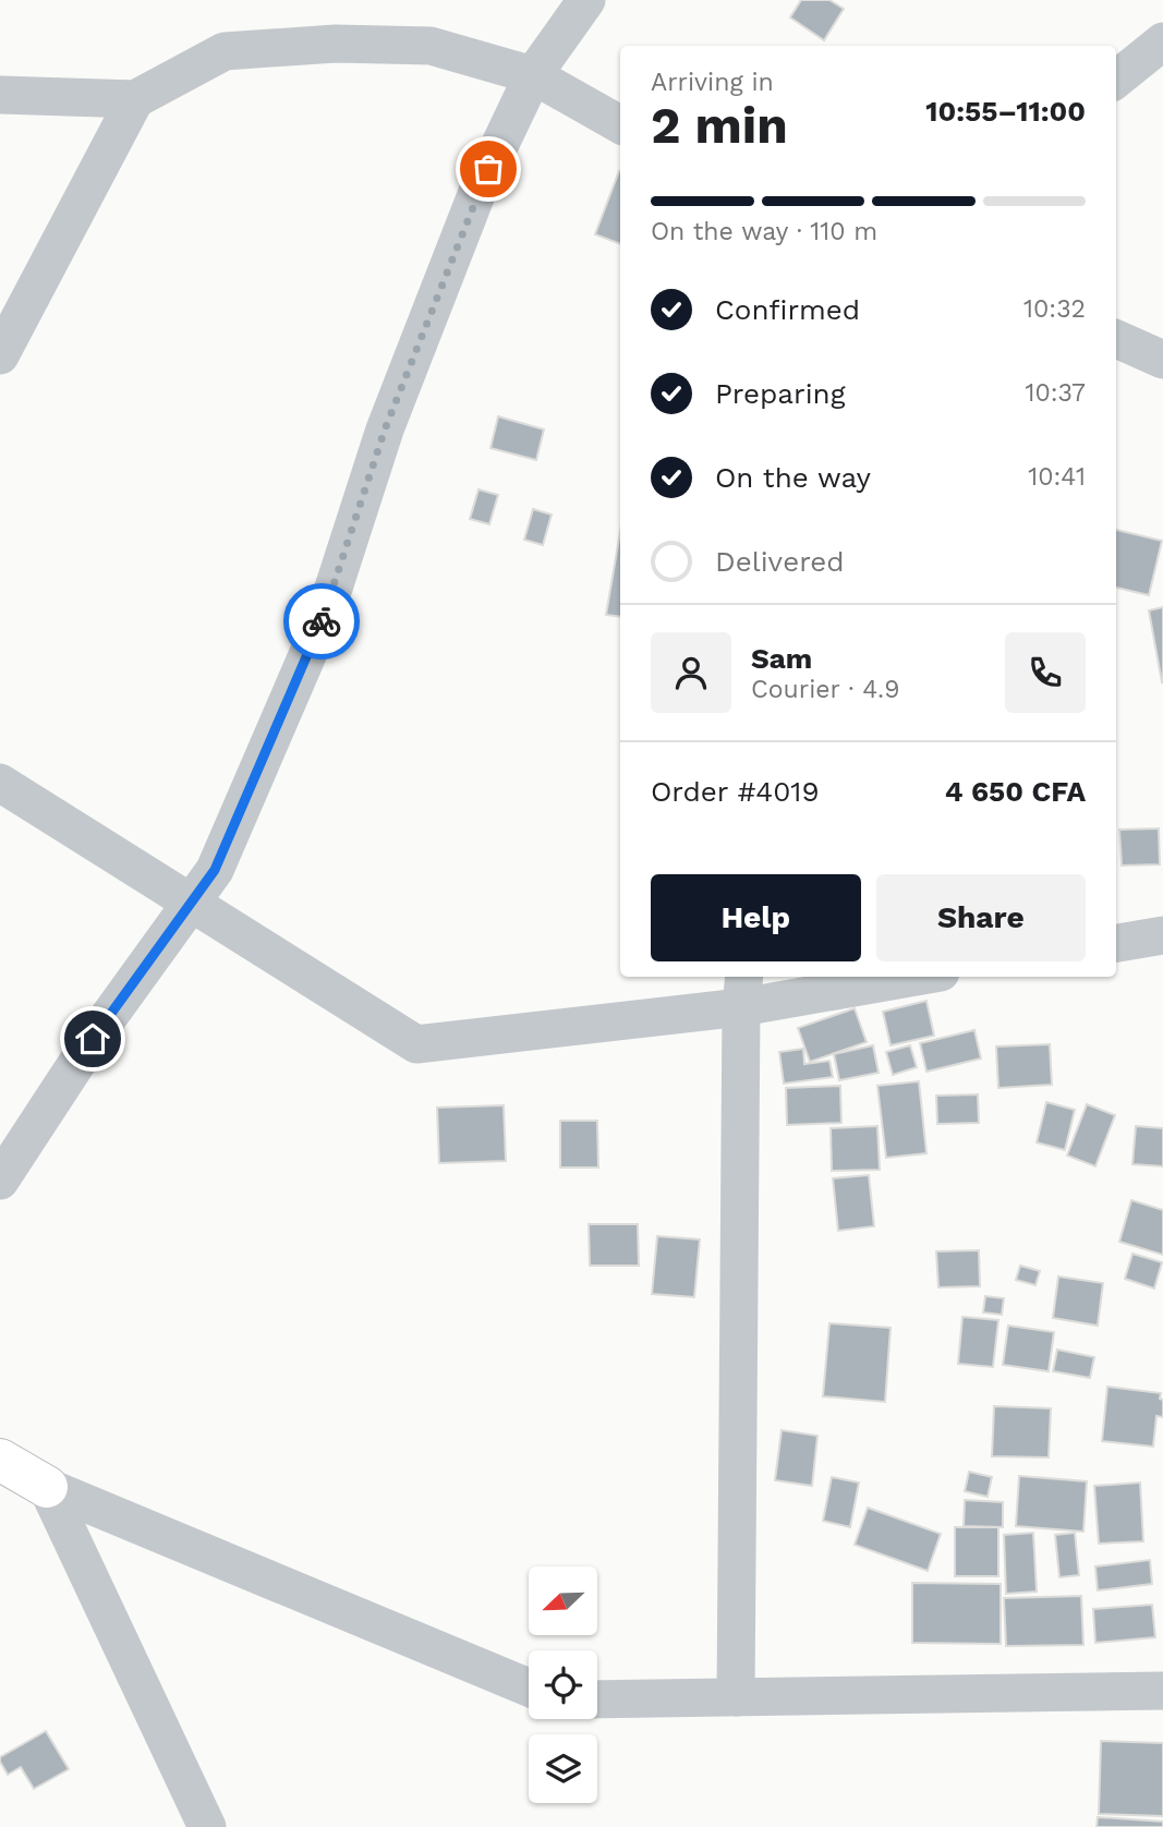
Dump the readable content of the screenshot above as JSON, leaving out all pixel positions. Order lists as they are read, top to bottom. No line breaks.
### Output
{"north":"bottom left","page":{"heading":["2 min","Arriving in","10:55–11:00"],"panel":["Sam","Courier · 4.9","Order #4019","4 650 CFA"],"bar":"On the way · 110 m","list":[["Confirmed","10:32"],["Preparing","10:37"],["On the way","10:41"],"Delivered"],"buttons":["Help","Share"]}}
